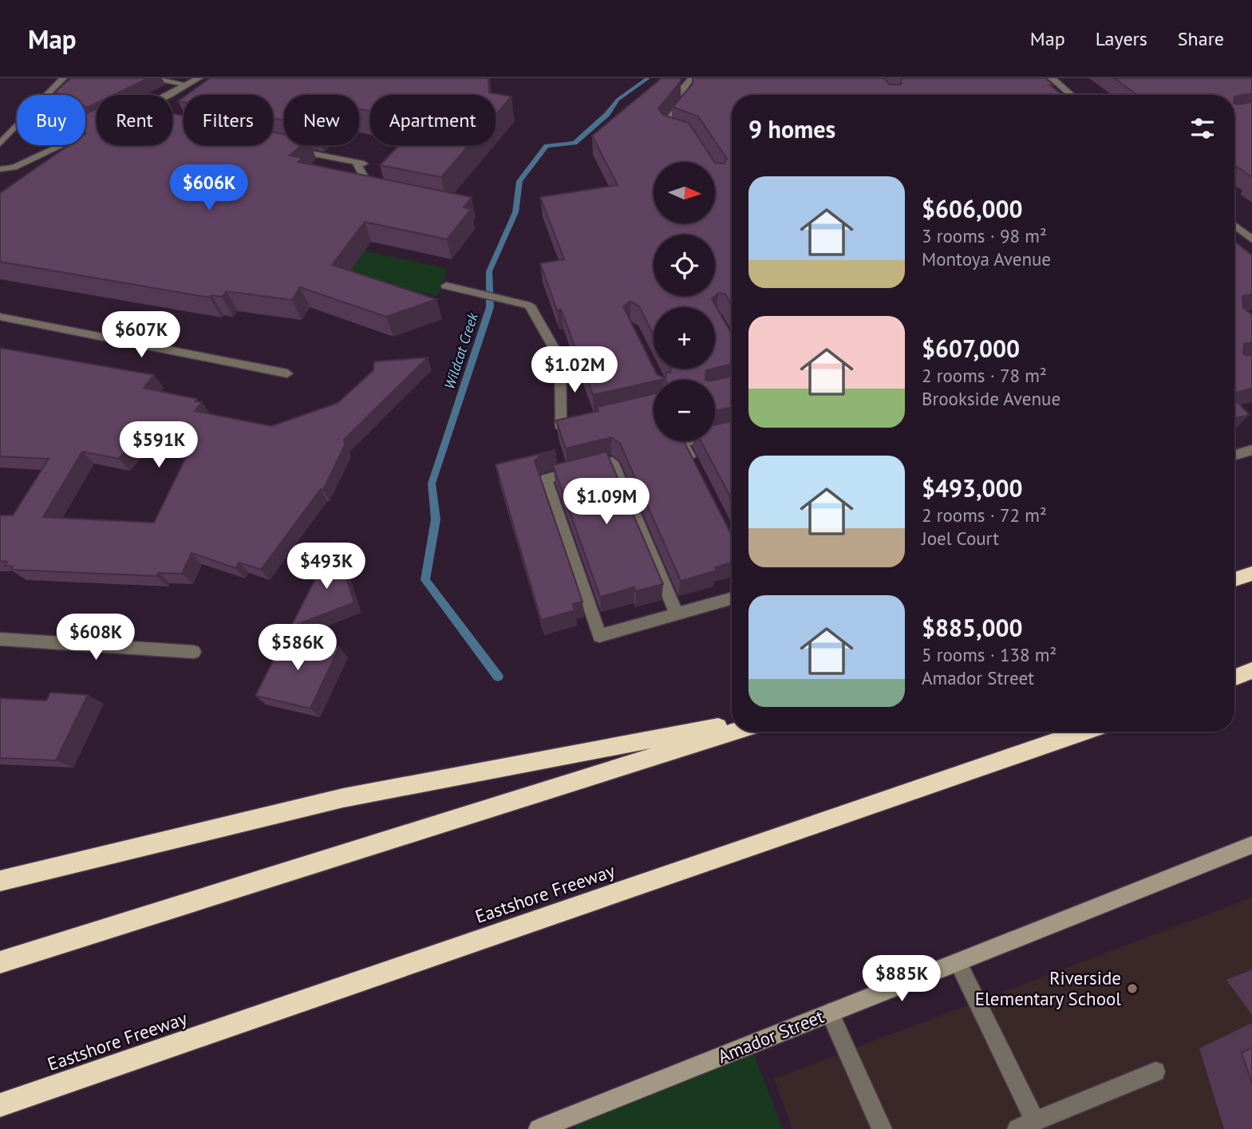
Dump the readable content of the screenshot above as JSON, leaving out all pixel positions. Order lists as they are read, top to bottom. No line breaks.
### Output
{"streets":{"highway":["Eastshore Freeway"],"street":["Amador Street"]},"water":["Wildcat Creek"],"places":["Riverside Elementary School"],"north":"right","page":{"header":"Map","nav":["Map","Layers","Share"],"chip":["Buy","Rent","Filters","New","Apartment"],"heading":"9 homes","map_buttons":["+","−"],"list":[{"name":"$606,000","note":"3 rooms · 98 m² · Montoya Avenue"},{"name":"$607,000","note":"2 rooms · 78 m² · Brookside Avenue"},{"name":"$493,000","note":"2 rooms · 72 m² · Joel Court"},{"name":"$885,000","note":"5 rooms · 138 m² · Amador Street"}],"price":["$606K","$607K","$1.02M","$591K","$1.09M","$493K","$608K","$586K","$885K"]}}
